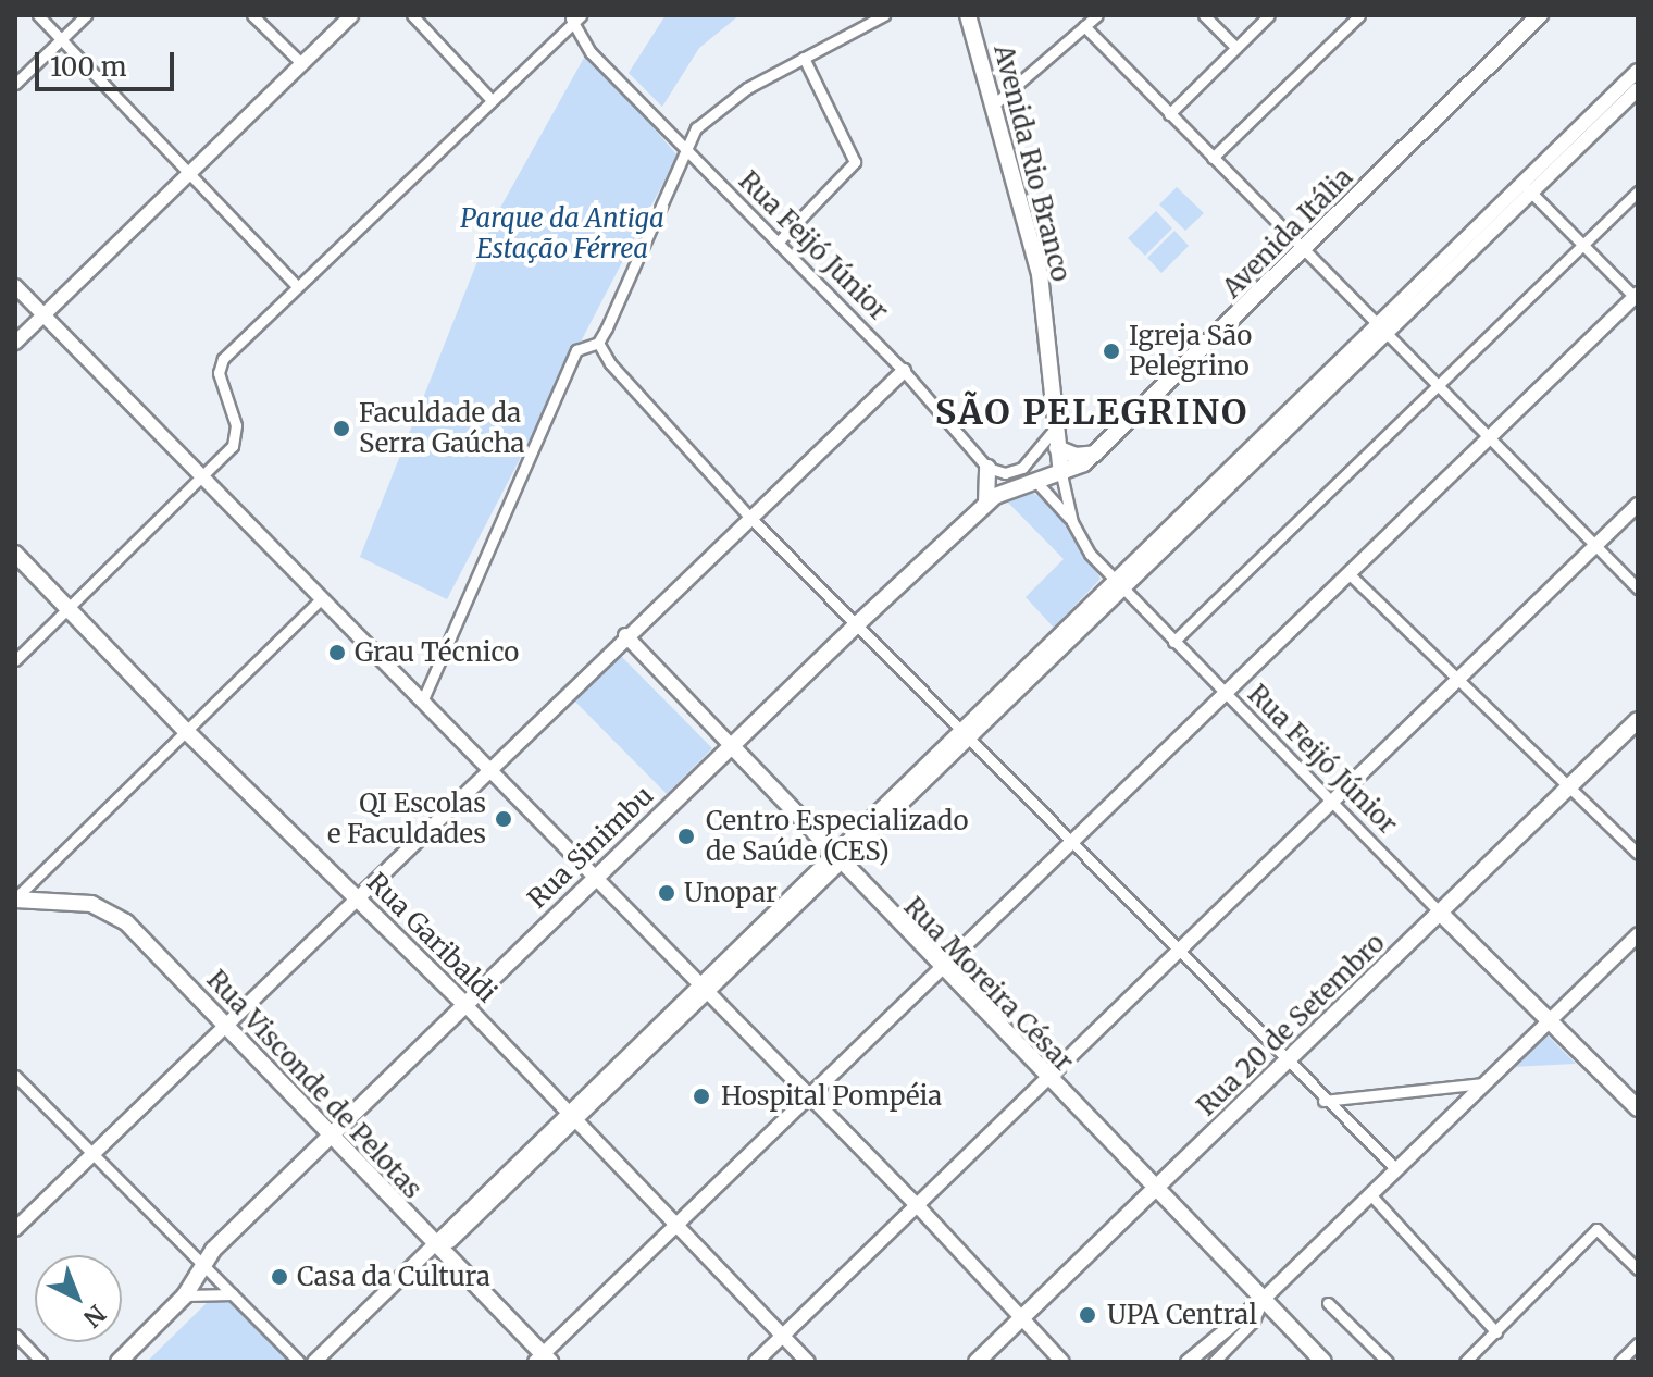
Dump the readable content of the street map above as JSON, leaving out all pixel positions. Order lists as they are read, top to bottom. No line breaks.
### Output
{"streets":{"main road":["Avenida Rio Branco","Avenida Itália","Rua Feijó Júnior","Rua Sinimbu","Rua Garibaldi","Rua Moreira César","Rua 20 de Setembro","Rua Visconde de Pelotas"]},"crossings":[["Avenida Rio Branco","Avenida Itália"],["Avenida Rio Branco","Rua Feijó Júnior"],["Avenida Rio Branco","Rua Sinimbu"],["Avenida Itália","Rua Feijó Júnior"],["Avenida Itália","Rua Sinimbu"],["Rua Feijó Júnior","Rua Sinimbu"],["Rua Feijó Júnior","Rua 20 de Setembro"],["Rua Sinimbu","Rua Garibaldi"],["Rua Sinimbu","Rua Moreira César"],["Rua Sinimbu","Rua Visconde de Pelotas"],["Rua Moreira César","Rua 20 de Setembro"]],"districts":["SÃO PELEGRINO"],"parks":["Parque da Antiga Estação Férrea"],"places":["Igreja São Pelegrino","Faculdade da Serra Gaúcha","Grau Técnico","QI Escolas e Faculdades","Centro Especializado de Saúde (CES)","Unopar","Hospital Pompéia","Casa da Cultura","UPA Central"],"scale_bar":"100 m","north":"bottom right"}
